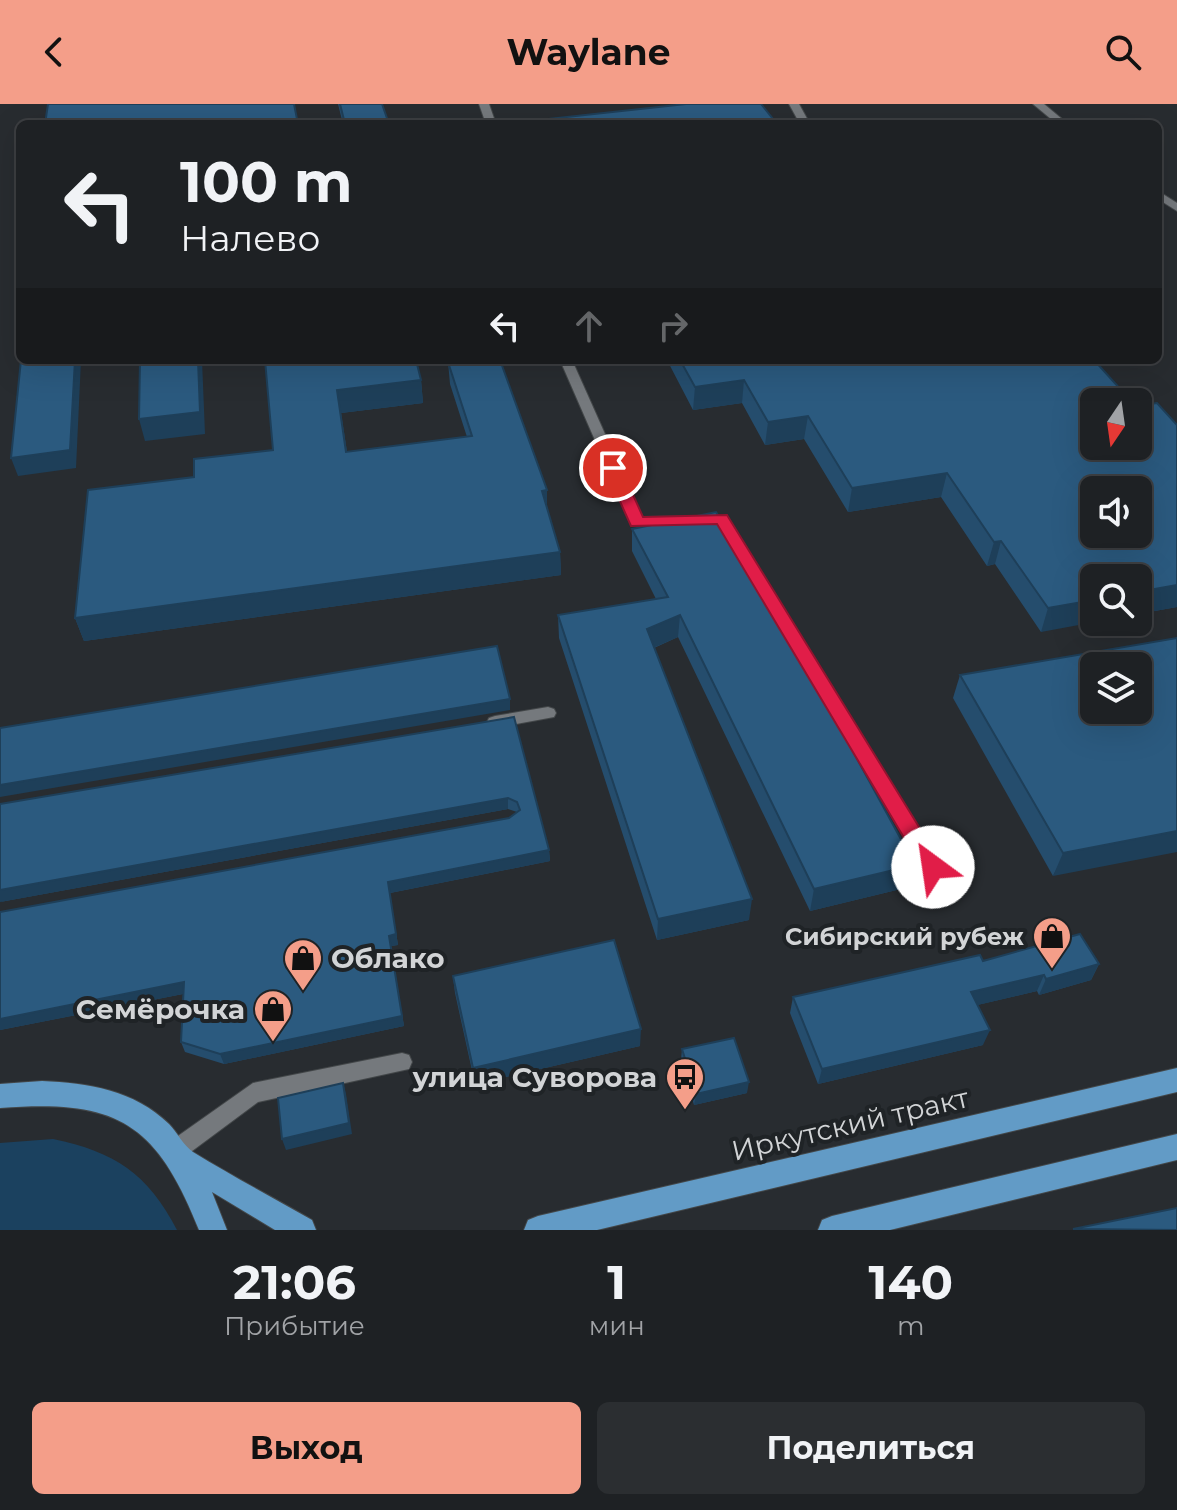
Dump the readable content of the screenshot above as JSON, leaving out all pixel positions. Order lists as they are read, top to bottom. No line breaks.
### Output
{"streets":{"main road":["Иркутский тракт"]},"places":{"shop":["Сибирский рубеж","Облако","Cемёрочка"],"bus stop":["улица Суворова"]},"north":"bottom","page":{"header":"Waylane","turn":["100 m","Налево"],"eta":["21:06","Прибытие","1","мин","140","m"],"buttons":["Выход","Поделиться"]}}
